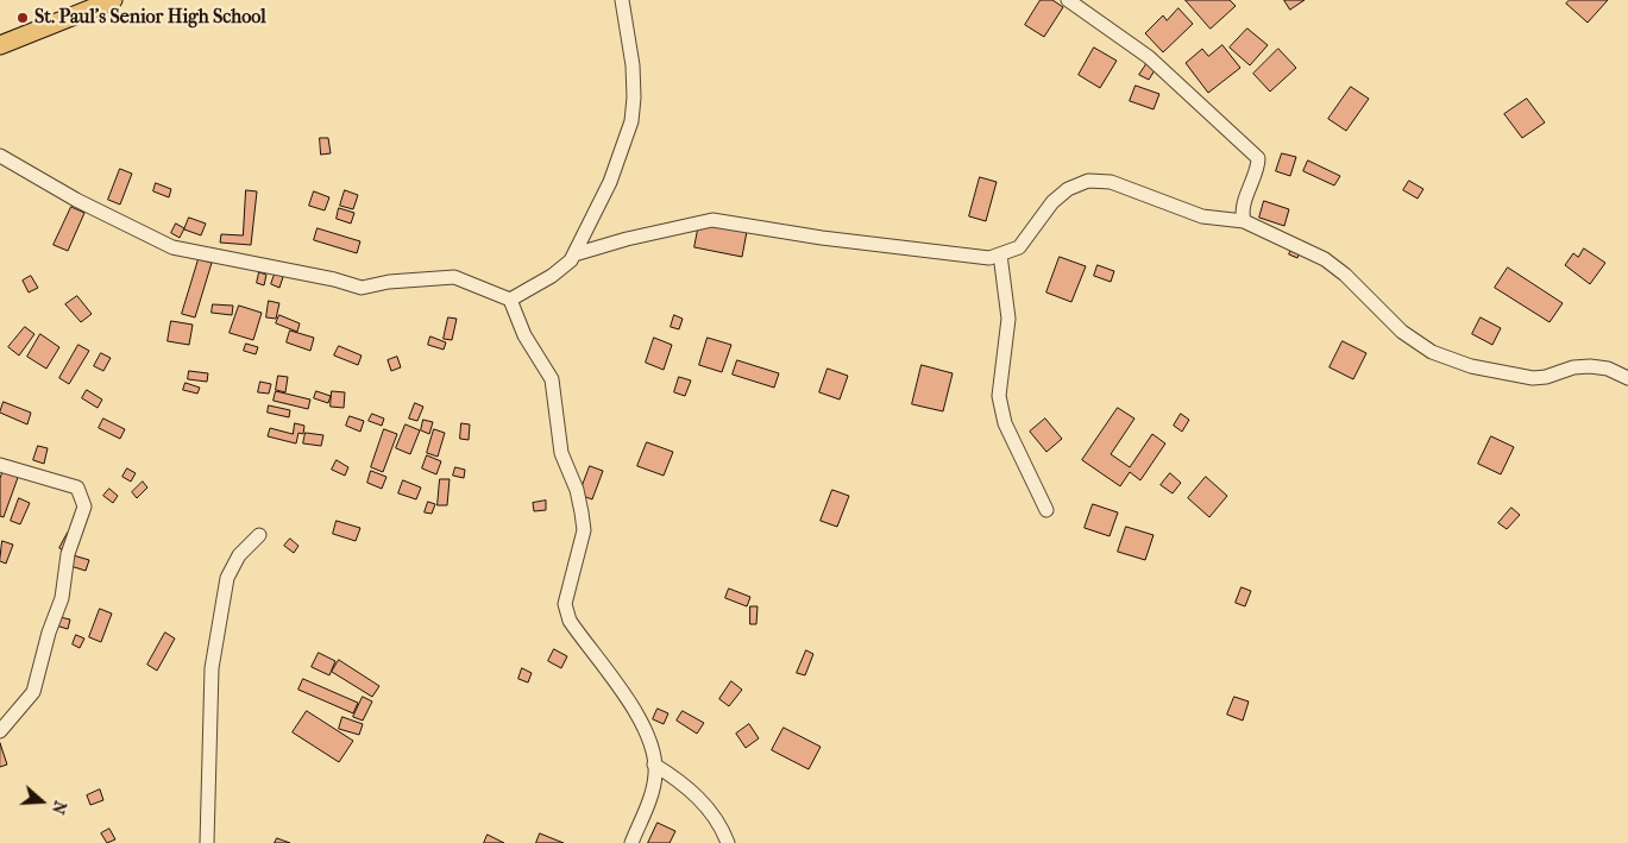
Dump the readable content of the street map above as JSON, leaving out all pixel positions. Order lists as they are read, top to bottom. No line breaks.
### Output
{"places":["St. Paul's Senior High School"],"north":"right"}
